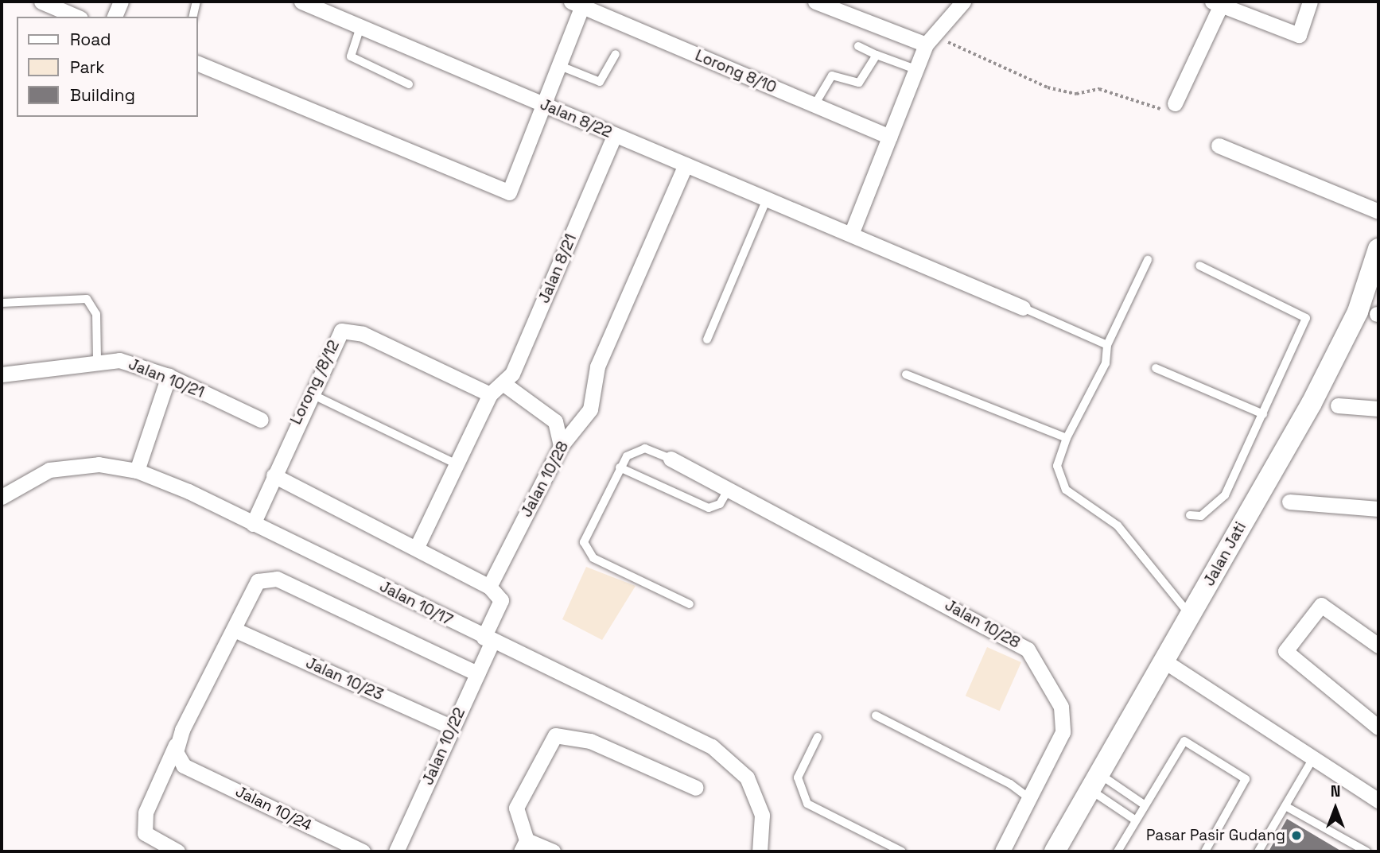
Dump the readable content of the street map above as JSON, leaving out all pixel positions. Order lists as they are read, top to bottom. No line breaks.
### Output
{"streets":{"street":["Lorong 8/10","Jalan 8/22","Jalan 8/21","Jalan 10/21","Lorong /8/12","Jalan 10/28","Jalan Jati","Jalan 10/17","Jalan 10/23","Jalan 10/22","Jalan 10/24"]},"crossings":[["Jalan 8/22","Jalan 8/21"],["Jalan 8/22","Jalan 10/28"],["Lorong /8/12","Jalan 10/17"],["Jalan 10/17","Jalan 10/22"],["Jalan 10/23","Jalan 10/22"]],"places":["Pasar Pasir Gudang"],"legend":["Road","Park","Building"],"north":"top"}
